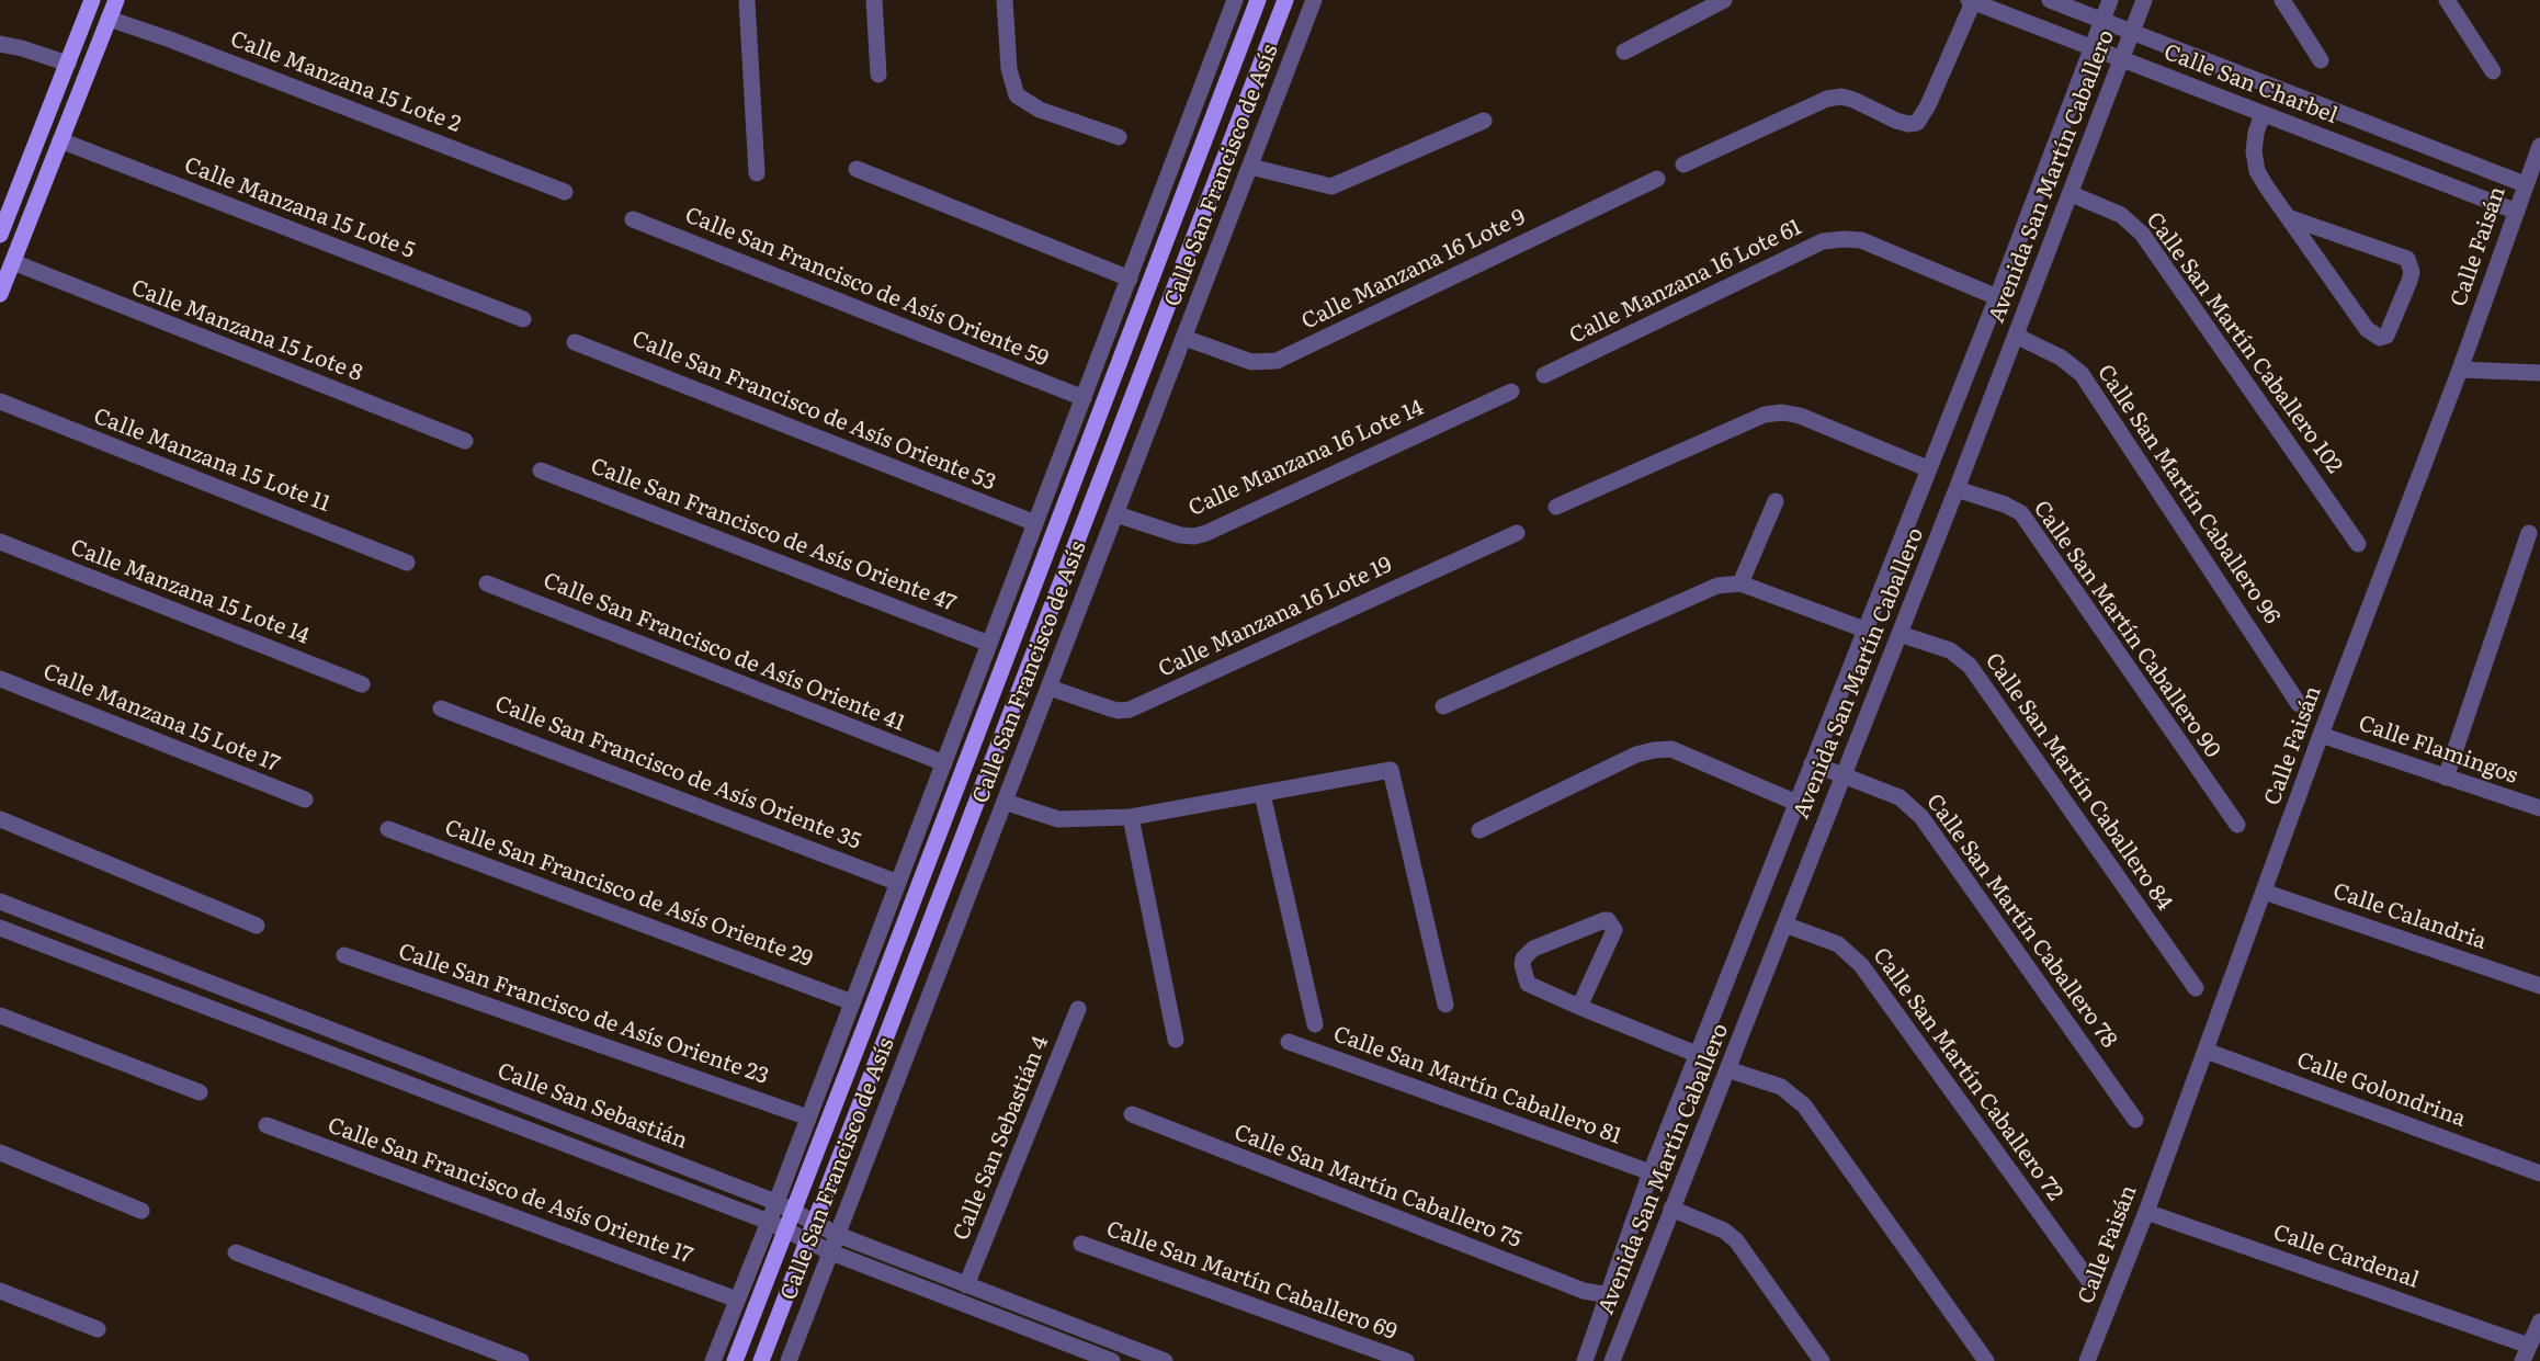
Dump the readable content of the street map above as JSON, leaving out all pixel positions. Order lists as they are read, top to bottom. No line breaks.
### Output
{"streets":{"main road":["Calle San Francisco de Asís"],"street":["Calle Manzana 15 Lote 2","Calle San Charbel","Avenida San Martín Caballero","Calle Manzana 15 Lote 5","Calle Faisán","Calle Manzana 16 Lote 9","Calle Manzana 16 Lote 61","Calle San Francisco de Asís Oriente 59","Calle Manzana 15 Lote 8","Calle San Martín Caballero 102","Calle San Francisco de Asís Oriente 53","Calle Manzana 16 Lote 14","Calle Manzana 15 Lote 11","Calle San Martín Caballero 96","Calle San Francisco de Asís Oriente 47","Calle Manzana 15 Lote 14","Calle Manzana 16 Lote 19","Calle San Martín Caballero 90","Calle San Francisco de Asís Oriente 41","Calle Manzana 15 Lote 17","Calle Flamingos","Calle San Francisco de Asís Oriente 35","Calle San Martín Caballero 84","Calle San Francisco de Asís Oriente 29","Calle Calandria","Calle San Martín Caballero 78","Calle San Francisco de Asís Oriente 23","Calle San Martín Caballero 72","Calle San Martín Caballero 81","Calle Golondrina","Calle San Sebastián","Calle San Sebastián 4","Calle San Martín Caballero 75","Calle San Francisco de Asís Oriente 17","Calle Cardenal","Calle San Martín Caballero 69"]},"crossings":[["Calle San Charbel","Avenida San Martín Caballero"],["Calle San Charbel","Calle Faisán"],["Calle San Francisco de Asís","Calle Manzana 16 Lote 9"],["Calle San Francisco de Asís","Calle Manzana 16 Lote 14"],["Calle San Francisco de Asís","Calle Manzana 16 Lote 19"],["Calle San Francisco de Asís","Calle San Sebastián"],["Avenida San Martín Caballero","Calle Manzana 16 Lote 61"],["Avenida San Martín Caballero","Calle San Martín Caballero 102"],["Avenida San Martín Caballero","Calle San Martín Caballero 96"],["Avenida San Martín Caballero","Calle San Martín Caballero 90"],["Avenida San Martín Caballero","Calle San Martín Caballero 84"],["Avenida San Martín Caballero","Calle San Martín Caballero 78"],["Avenida San Martín Caballero","Calle San Martín Caballero 72"],["Avenida San Martín Caballero","Calle San Martín Caballero 81"],["Avenida San Martín Caballero","Calle San Martín Caballero 75"],["Calle Faisán","Calle Flamingos"],["Calle Faisán","Calle Calandria"],["Calle Faisán","Calle Golondrina"],["Calle Faisán","Calle Cardenal"],["Calle San Sebastián","Calle San Sebastián 4"]]}
